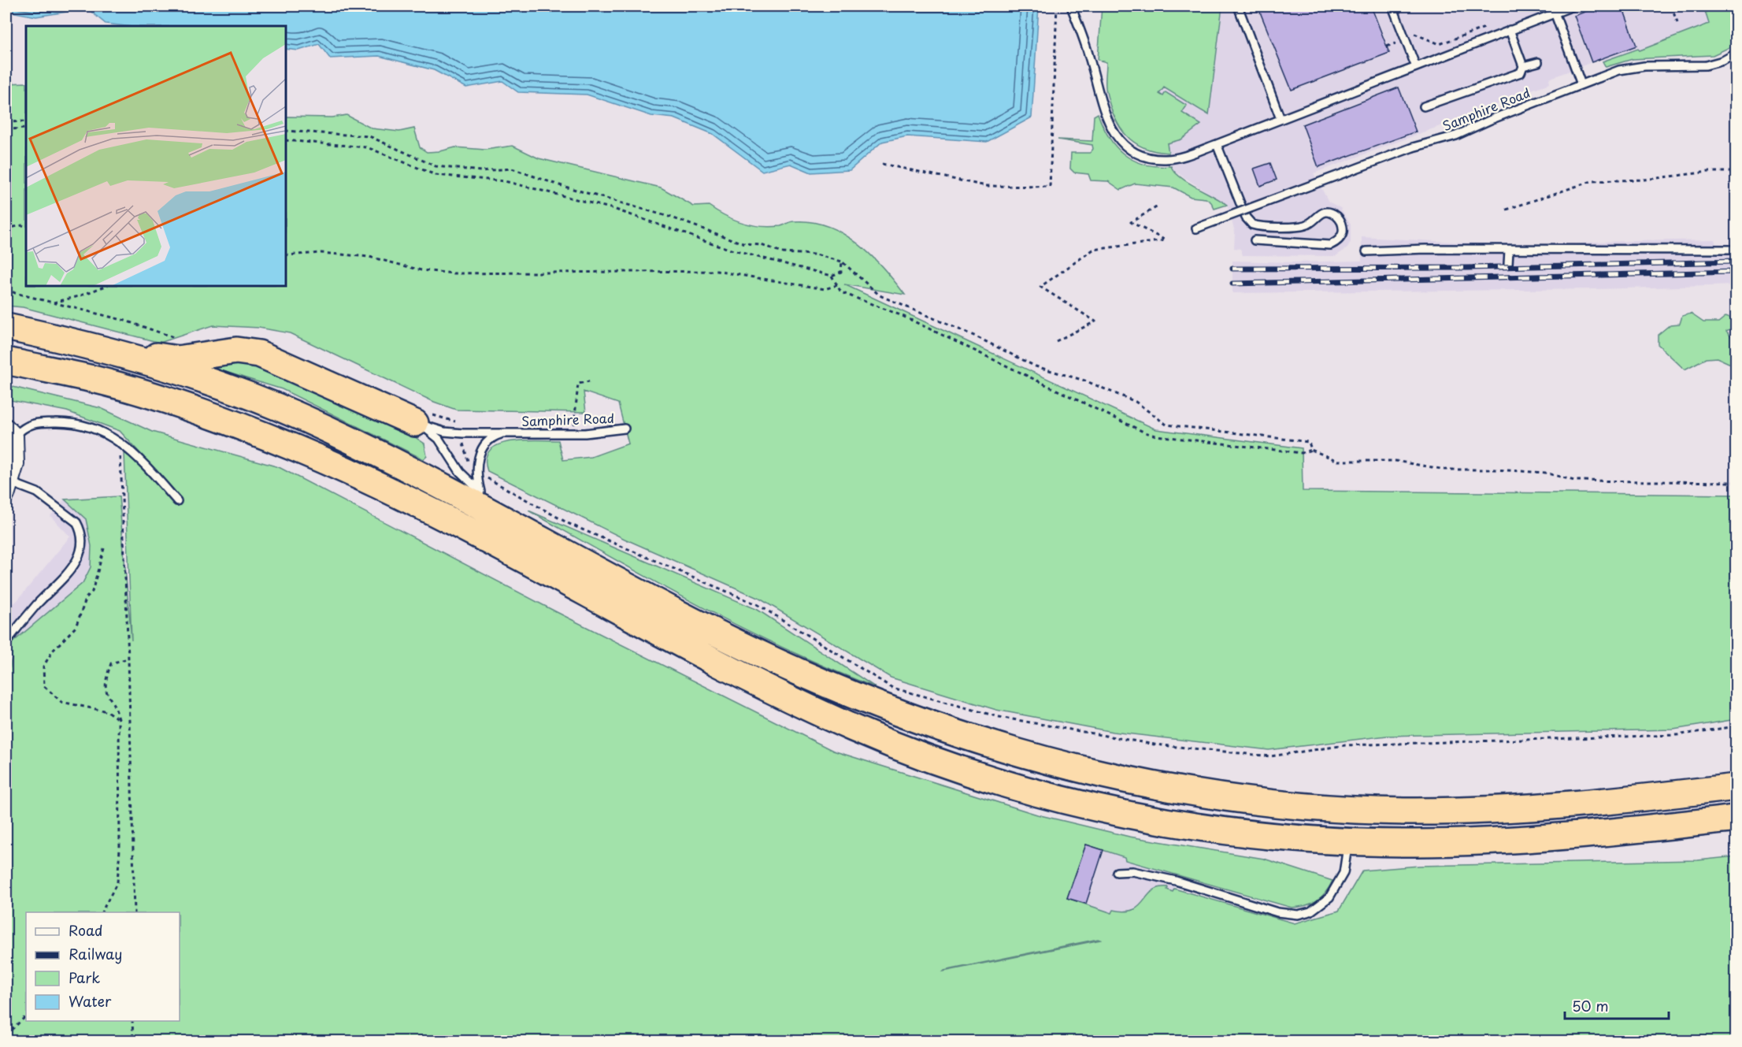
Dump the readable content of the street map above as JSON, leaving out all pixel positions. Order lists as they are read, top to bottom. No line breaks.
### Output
{"streets":{"lane":["Samphire Road"]},"legend":["Road","Railway","Park","Water"],"scale_bar":"50 m"}
